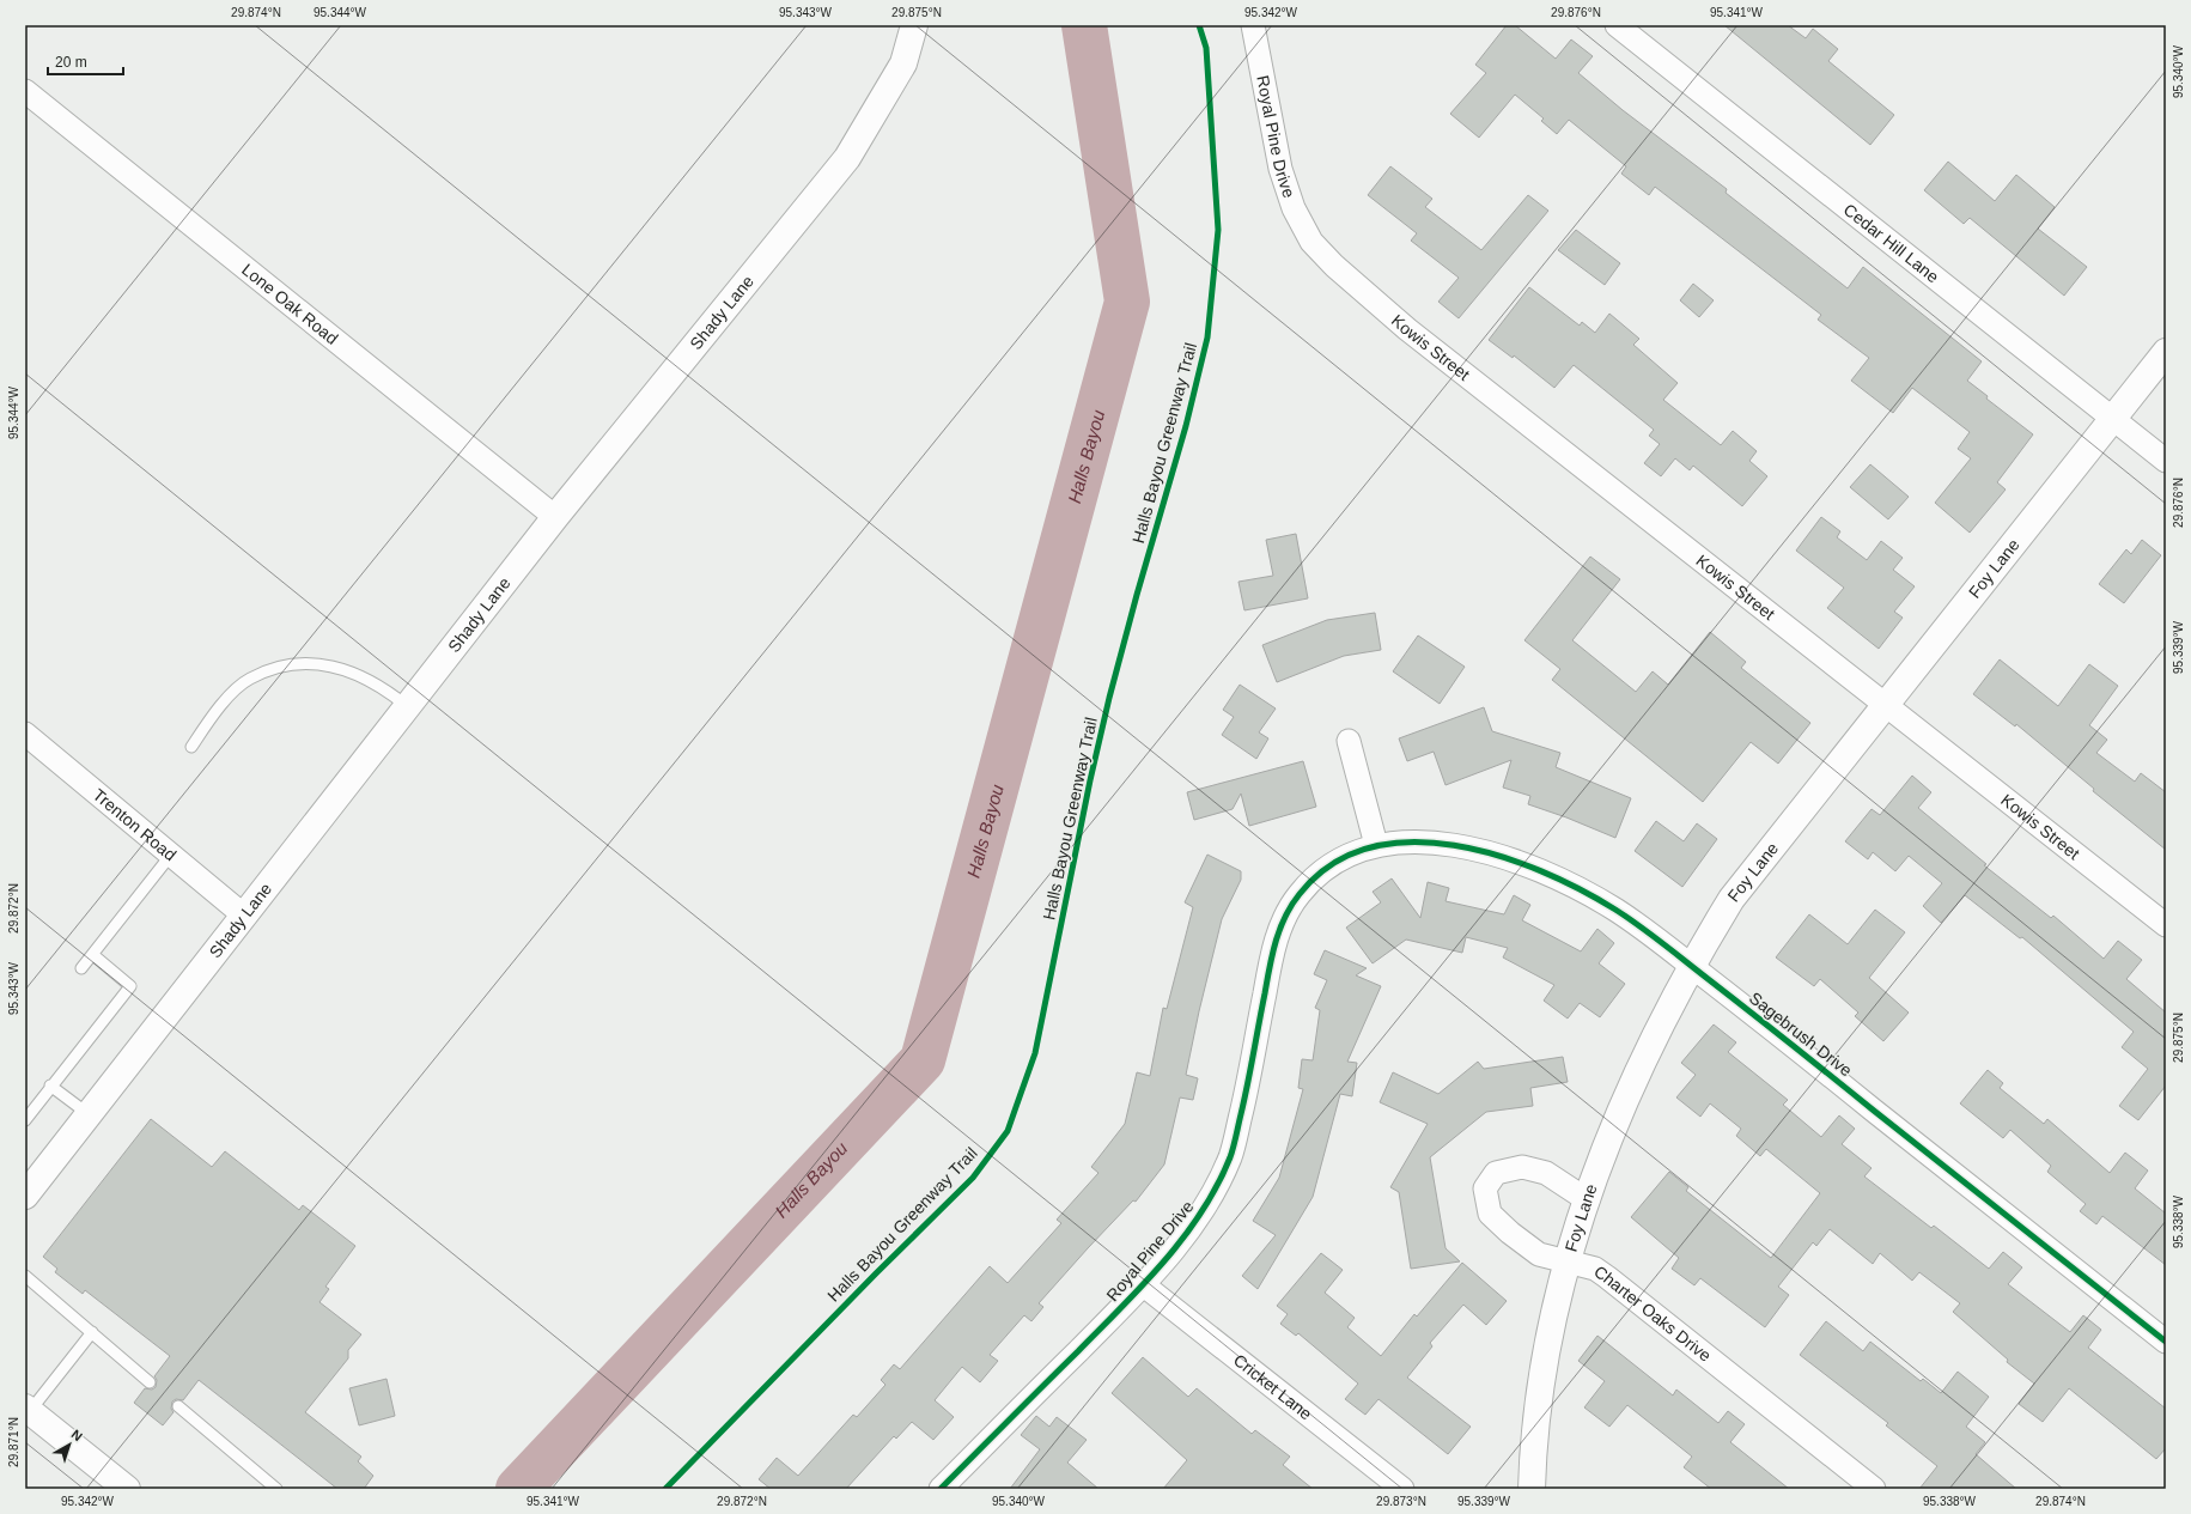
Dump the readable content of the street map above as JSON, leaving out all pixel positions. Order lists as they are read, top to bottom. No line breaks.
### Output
{"streets":{"street":["Royal Pine Drive","Cedar Hill Lane","Lone Oak Road","Shady Lane","Kowis Street","Foy Lane","Trenton Road","Sagebrush Drive","Charter Oaks Drive","Cricket Lane"],"cycle path":["Halls Bayou Greenway Trail"]},"crossings":[["Royal Pine Drive","Kowis Street"],["Royal Pine Drive","Sagebrush Drive"],["Royal Pine Drive","Cricket Lane"],["Cedar Hill Lane","Foy Lane"],["Lone Oak Road","Shady Lane"],["Shady Lane","Trenton Road"],["Kowis Street","Foy Lane"],["Foy Lane","Sagebrush Drive"],["Foy Lane","Charter Oaks Drive"]],"water":["Halls Bayou"],"scale_bar":"20 m","north":"top right","coordinates":["29.874°N","95.344°W","95.343°W","29.875°N","95.342°W","29.876°N","95.341°W","95.340°W","95.339°W","29.872°N","95.338°W","29.871°N","29.873°N"]}
